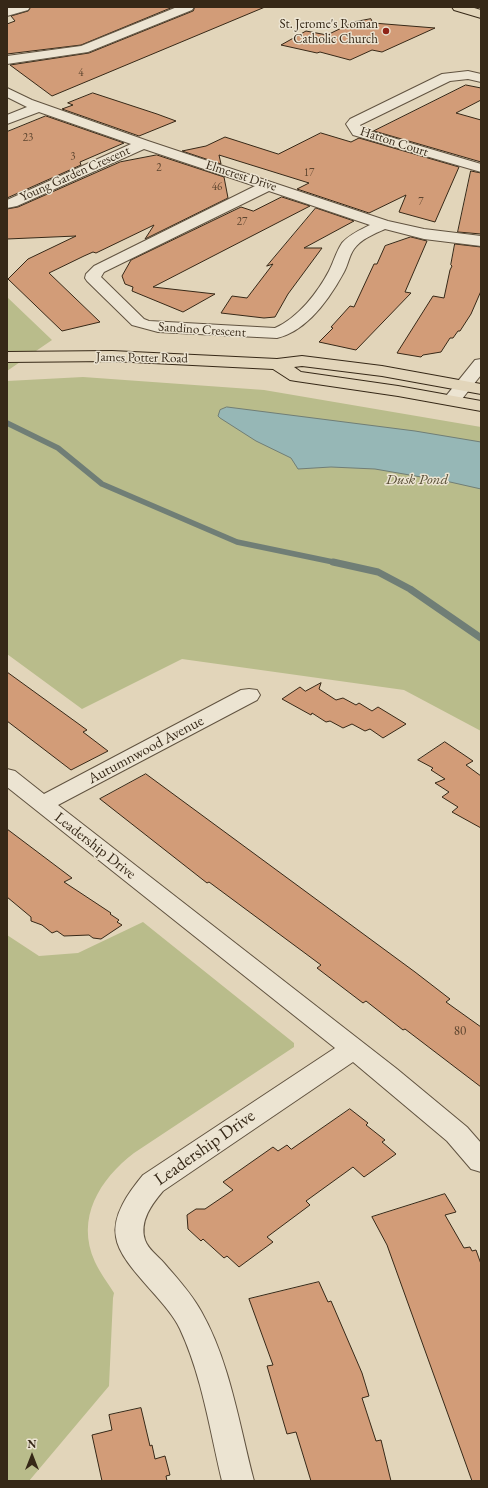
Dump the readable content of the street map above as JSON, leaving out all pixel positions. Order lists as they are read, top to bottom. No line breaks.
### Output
{"streets":{"main road":["James Potter Road"],"street":["Hatton Court","Young Garden Crescent","Elmcrest Drive","Sandino Crescent","Autumnwood Avenue","Leadership Drive"]},"crossings":[["Young Garden Crescent","Elmcrest Drive"],["Elmcrest Drive","Sandino Crescent"],["Autumnwood Avenue","Leadership Drive"]],"parks":["Dusk Pond"],"places":["St. Jerome's Roman Catholic Church"],"house_numbers":["4","23","3","2","17","46","7","27","80"],"north":"top"}
